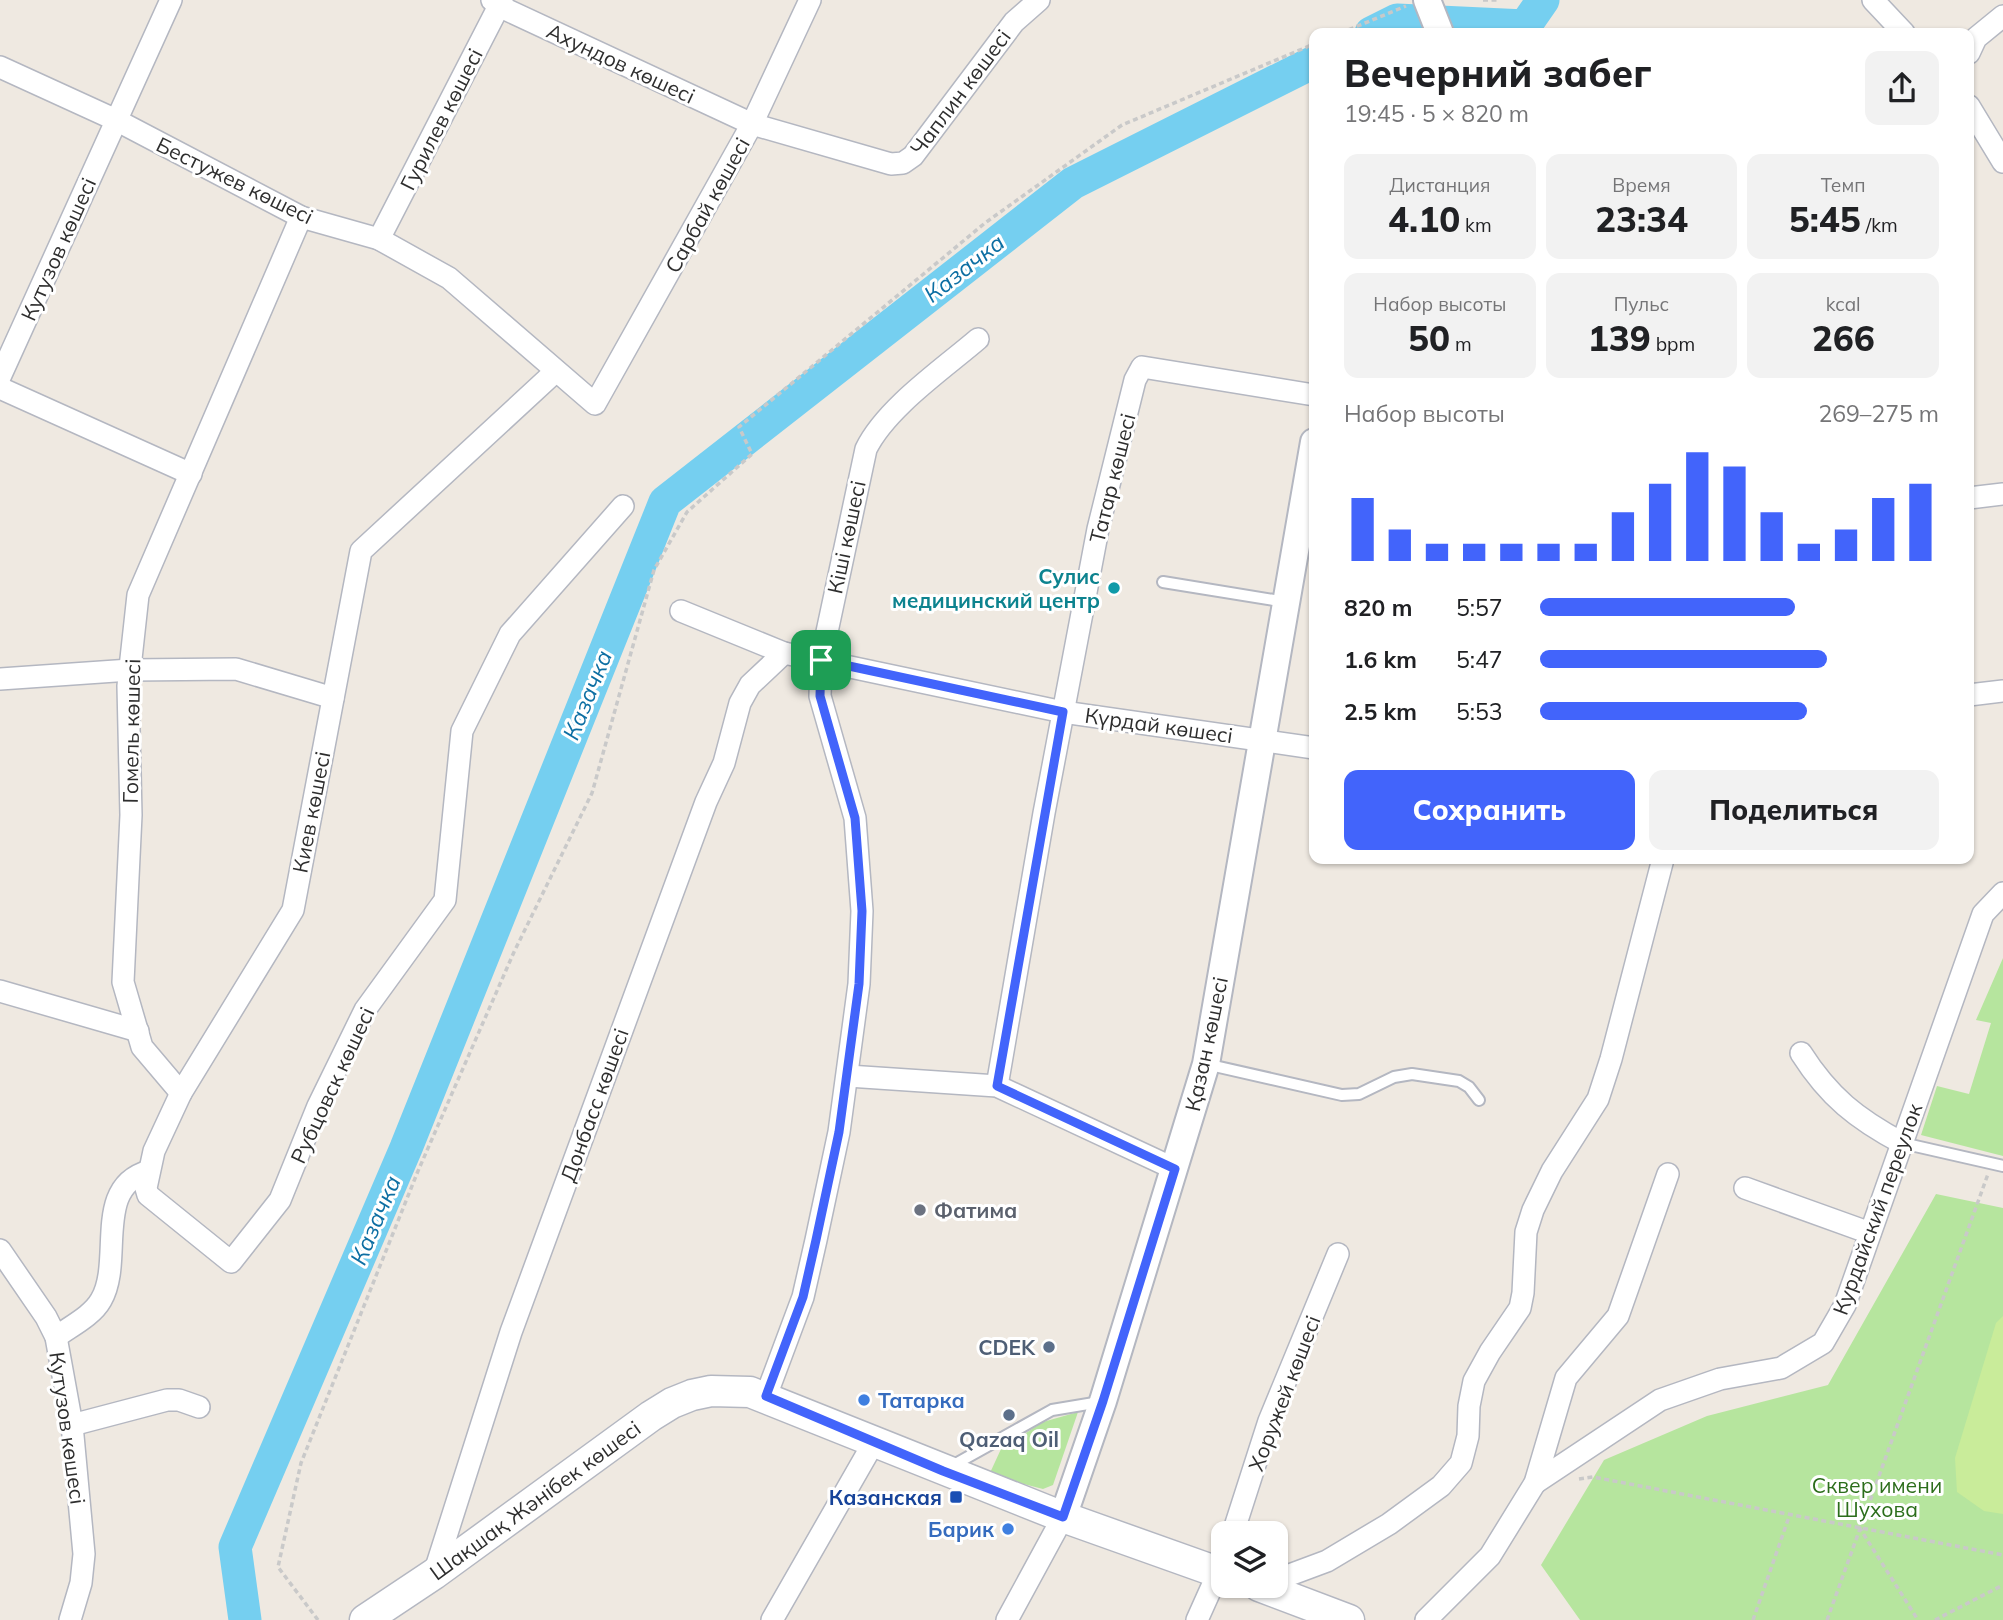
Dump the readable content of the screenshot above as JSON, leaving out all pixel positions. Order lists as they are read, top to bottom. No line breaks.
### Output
{"streets":{"main road":["Шақшақ Жәнібек көшесі"],"street":["Ахундов көшесі","Чаплин көшесі","Гурилев көшесі","Бестужев көшесі","Сарбай көшесі","Кутузов көшесі","Татар көшесі","Кіші көшесі","Күрдай көшесі","Гомель көшесі","Киев көшесі","Қазан көшесі","Рубцовск көшесі","Донбасс көшесі","Курдайский переулок","Хоружей көшесі"]},"crossings":[["Ахундов көшесі","Чаплин көшесі"],["Ахундов көшесі","Гурилев көшесі"],["Ахундов көшесі","Сарбай көшесі"],["Чаплин көшесі","Сарбай көшесі"],["Гурилев көшесі","Бестужев көшесі"],["Бестужев көшесі","Сарбай көшесі"],["Бестужев көшесі","Кутузов көшесі"],["Бестужев көшесі","Гомель көшесі"],["Бестужев көшесі","Киев көшесі"],["Татар көшесі","Күрдай көшесі"],["Кіші көшесі","Күрдай көшесі"],["Кіші көшесі","Шақшақ Жәнібек көшесі"],["Күрдай көшесі","Қазан көшесі"],["Күрдай көшесі","Донбасс көшесі"],["Гомель көшесі","Киев көшесі"],["Киев көшесі","Рубцовск көшесі"],["Қазан көшесі","Шақшақ Жәнібек көшесі"],["Донбасс көшесі","Шақшақ Жәнібек көшесі"]],"water":["Казачка"],"parks":["Сквер имени Шухова"],"places":{"other":["Сулис медицинский центр","Фатима","CDEK","Татарка","Qazaq Oil","Барик"],"transit":["Казанская"]},"page":{"heading":["Вечерний забег","19:45 · 5 × 820 m"],"stats":[["Дистанция","4.10 km"],["Время","23:34"],["Темп","5:45 /km"],["Набор высоты","50 m"],["Пульс","139 bpm"],["kcal","266"]],"chart":["Набор высоты","269–275 m"],"list":[{"name":"820 m","note":"5:57"},{"name":"1.6 km","note":"5:47"},{"name":"2.5 km","note":"5:53"}],"buttons":["Сохранить","Поделиться"]}}
